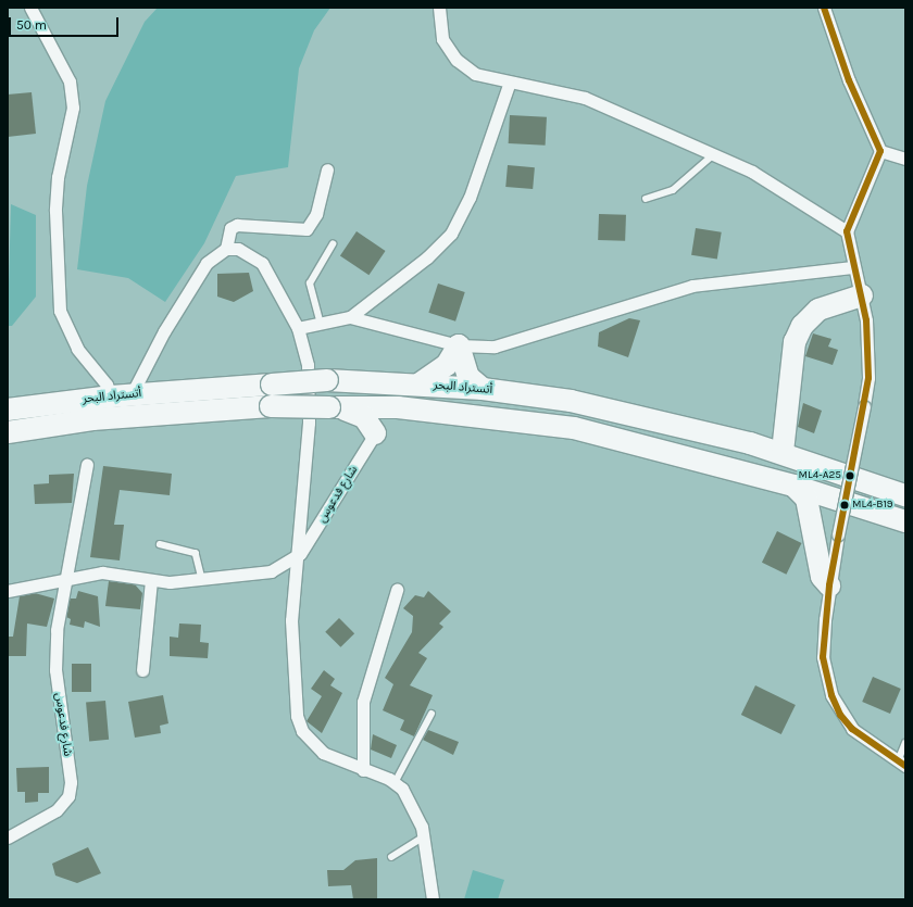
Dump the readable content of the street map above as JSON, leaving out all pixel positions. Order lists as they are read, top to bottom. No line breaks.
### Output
{"streets":{"highway":["أتستراد البحر"],"street":["شارع فدعوس"]},"places":["ML4-A25","ML4-B19"],"scale_bar":"50 m"}
